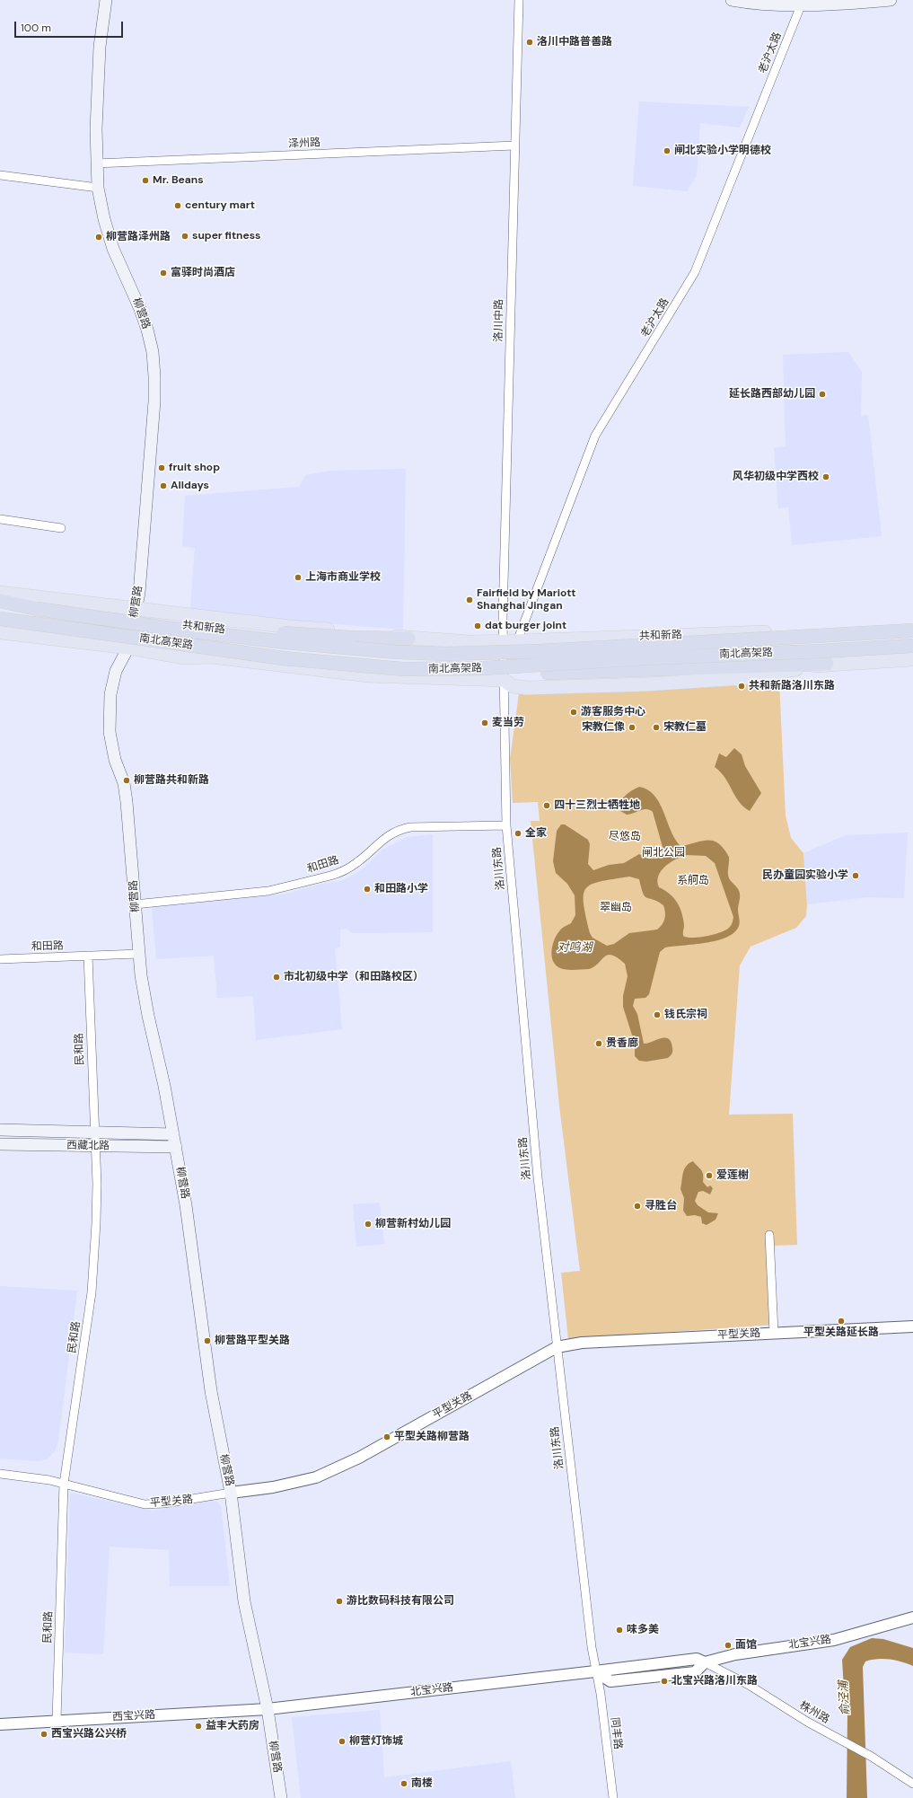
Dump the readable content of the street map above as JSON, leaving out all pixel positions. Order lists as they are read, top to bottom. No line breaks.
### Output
{"streets":{"highway":["南北高架路"],"main road":["柳营路","共和新路","西藏北路"],"street":["老沪太路","泽州路","洛川中路","和田路","洛川东路","民和路","平型关路","北宝兴路","株州路","西宝兴路","同丰路"]},"crossings":[["老沪太路","共和新路"],["泽州路","柳营路"],["泽州路","洛川中路"],["柳营路","共和新路"],["柳营路","和田路"],["柳营路","西藏北路"],["柳营路","平型关路"],["柳营路","北宝兴路"],["柳营路","西宝兴路"],["洛川中路","共和新路"],["洛川中路","洛川东路"],["共和新路","南北高架路"],["共和新路","洛川东路"],["和田路","洛川东路"],["和田路","民和路"],["洛川东路","平型关路"],["洛川东路","北宝兴路"],["洛川东路","同丰路"],["民和路","西藏北路"],["民和路","平型关路"],["民和路","西宝兴路"],["北宝兴路","株州路"],["北宝兴路","西宝兴路"],["北宝兴路","同丰路"]],"water":["对鸣湖","俞泾浦"],"parks":["尽悠岛","闸北公园","系舸岛","翠幽岛"],"places":["洛川中路普善路","闸北实验小学明德校","Mr. Beans","century mart","super fitness","柳营路泽州路","富驿时尚酒店","延长路西部幼儿园","fruit shop","风华初级中学西校","Alldays","上海市商业学校","Fairfield by Mariott Shanghai Jingan","dat burger joint","共和新路洛川东路","游客服务中心","麦当劳","宋教仁像","宋教仁墓","柳营路共和新路","四十三烈士牺牲地","全家","民办童园实验小学","和田路小学","市北初级中学（和田路校区）","钱氏宗祠","贵香廊","爱莲榭","寻胜台","柳营新村幼儿园","平型关路延长路","柳营路平型关路","平型关路柳营路","游比数码科技有限公司","味多美","面馆","北宝兴路洛川东路","益丰大药房","西宝兴路公兴桥","柳营灯饰城","南楼"],"scale_bar":"100 m"}
